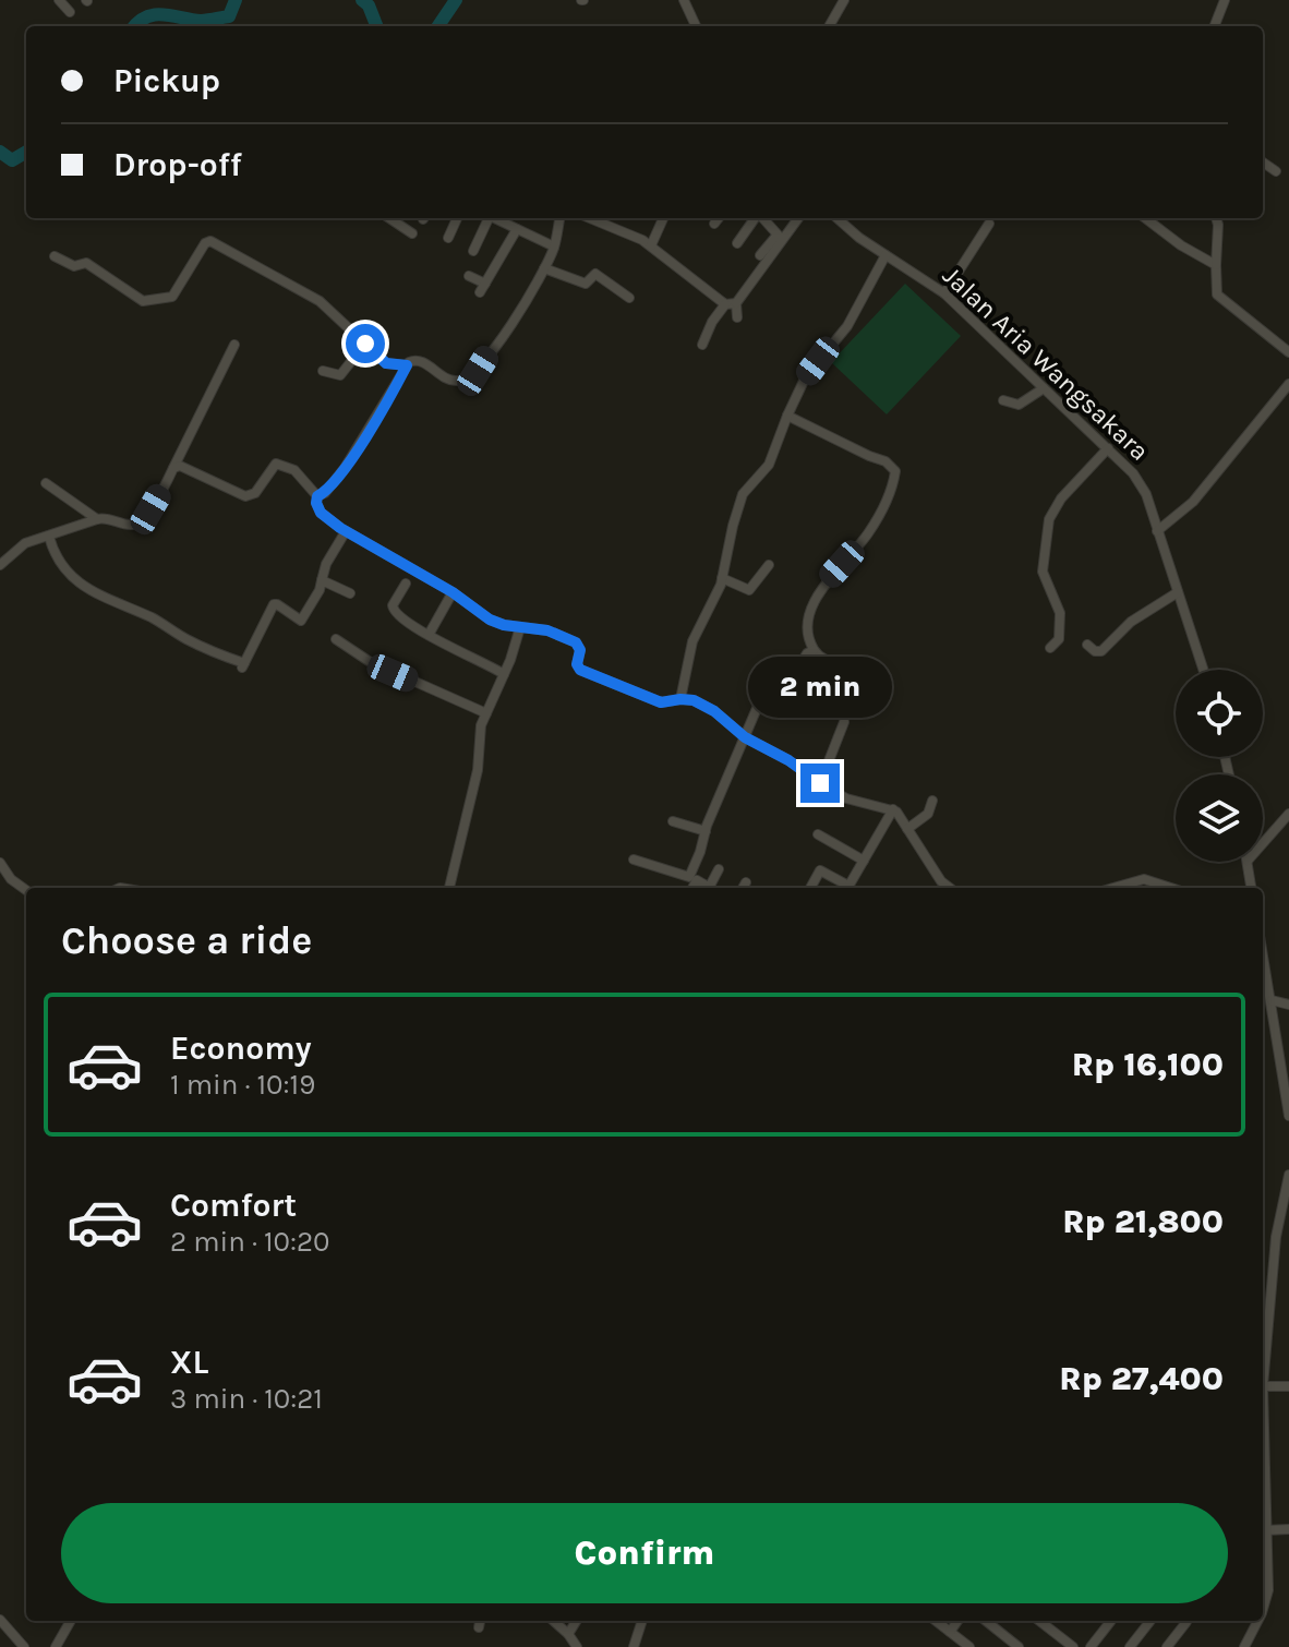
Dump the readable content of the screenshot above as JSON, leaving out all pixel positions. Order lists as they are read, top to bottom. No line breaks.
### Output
{"streets":{"street":["Jalan Aria Wangsakara"]},"page":{"banner":["Pickup","Drop-off"],"bubble":"2 min","heading":"Choose a ride","list":[{"name":"Economy","note":"1 min · 10:19","value":"Rp 16,100"},{"name":"Comfort","note":"2 min · 10:20","value":"Rp 21,800"},{"name":"XL","note":"3 min · 10:21","value":"Rp 27,400"}],"buttons":"Confirm"}}
